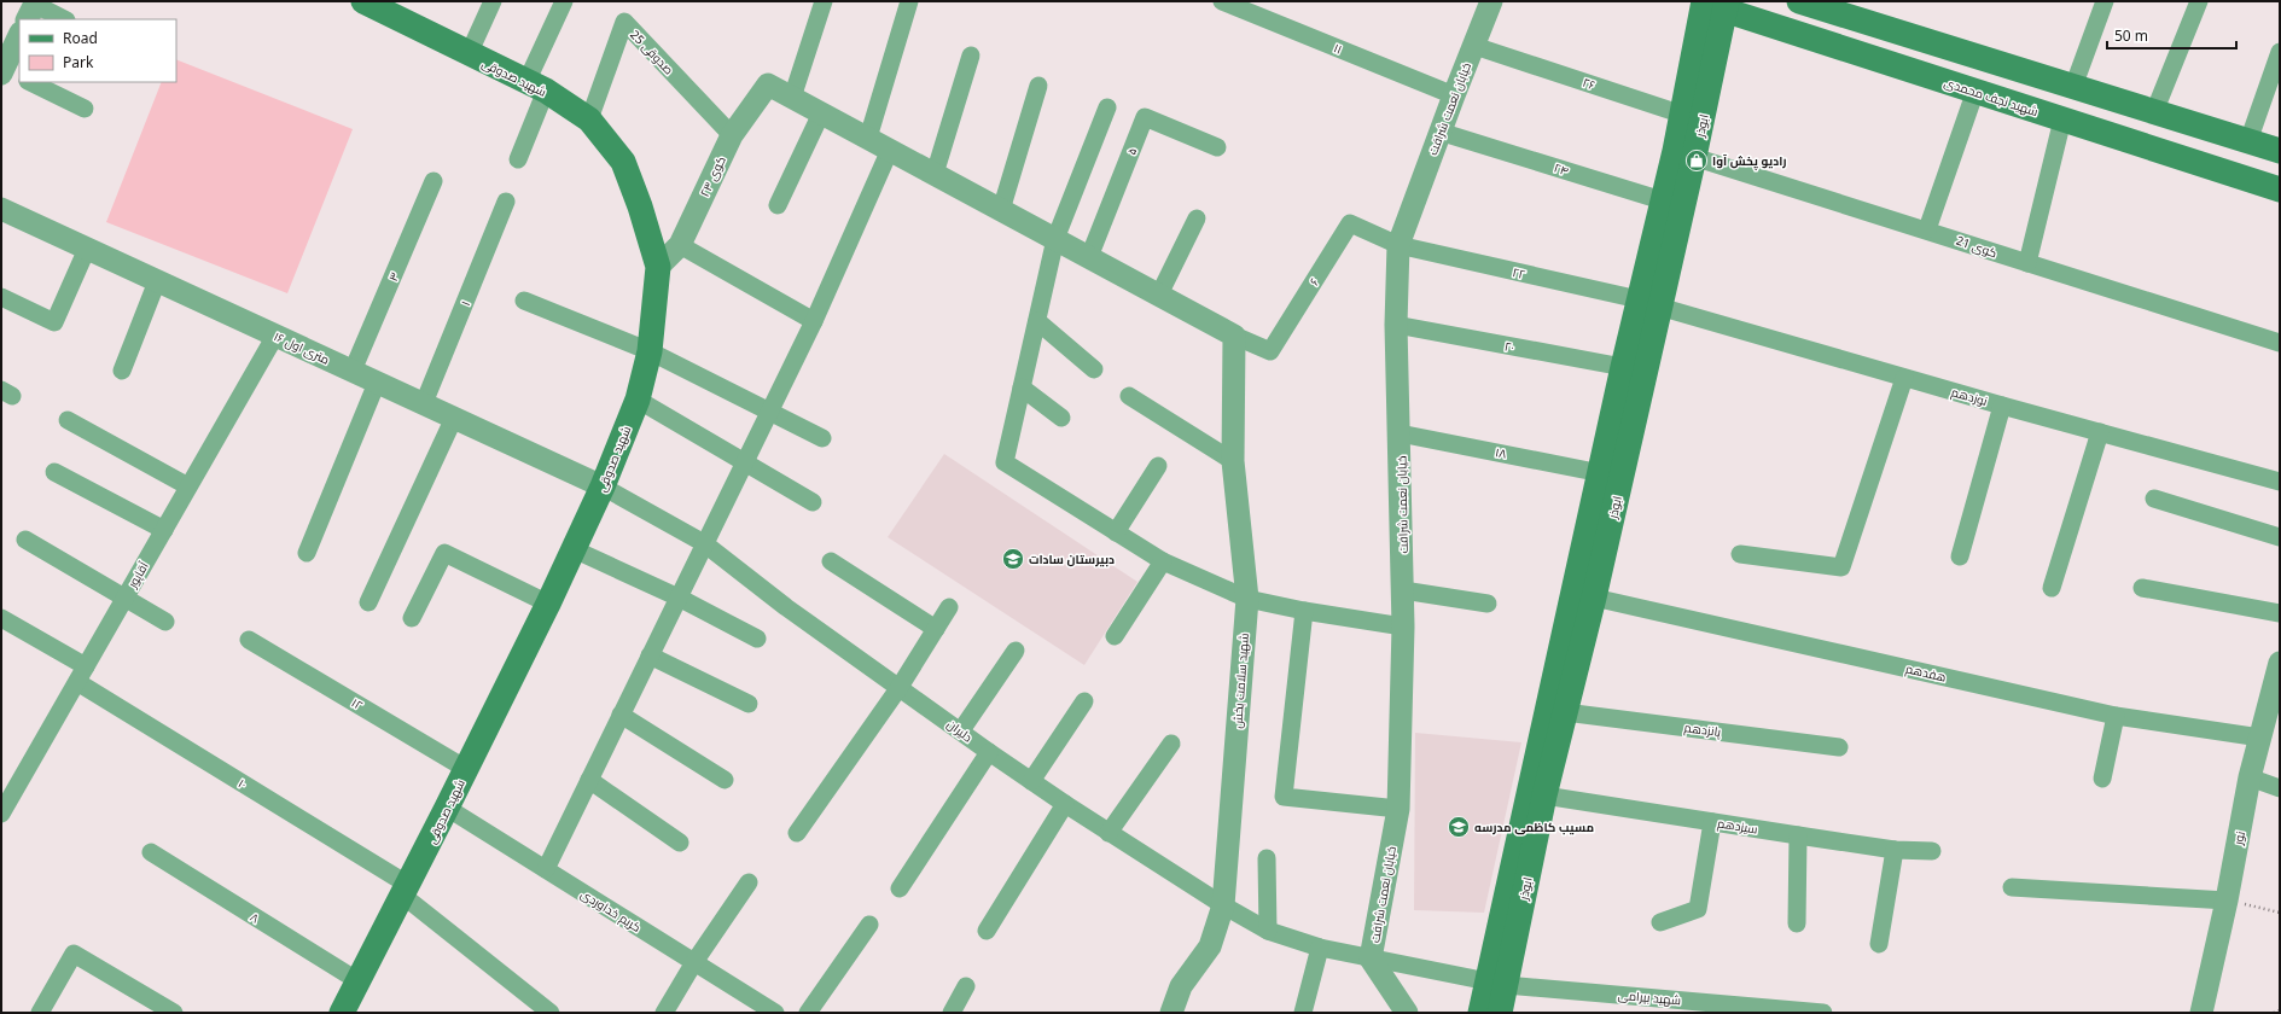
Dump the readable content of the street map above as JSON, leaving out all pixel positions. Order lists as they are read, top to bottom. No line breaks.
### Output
{"streets":{"main road":["شهید صدوقی","شهید نجف محمدی","ابوذر"],"street":["۱۱","صدوقی 25","۲۶","خیابان نعمت شرافت","۵","۲۴","کوی ۲۳","کوی 21","۲۲","۳","۶","۱","۲۰","۱۶ متری اول","نوزدهم","۱۸","آقاپور","هفدهم","شهید سلامت بخش","۱۲","پانزدهم","دلیران","۱۰","سیزدهم","نور","کریم خداوردی","۸","شهید بیرامی"]},"crossings":[["۱۱","خیابان نعمت شرافت"],["صدوقی 25","شهید صدوقی"],["صدوقی 25","کوی ۲۳"],["شهید صدوقی","کوی ۲۳"],["شهید صدوقی","۱۶ متری اول"],["شهید صدوقی","۱۲"],["شهید صدوقی","دلیران"],["شهید صدوقی","۱۰"],["شهید صدوقی","کریم خداوردی"],["شهید صدوقی","۸"],["۲۶","خیابان نعمت شرافت"],["۲۶","ابوذر"],["شهید نجف محمدی","ابوذر"],["خیابان نعمت شرافت","۲۴"],["خیابان نعمت شرافت","۲۲"],["خیابان نعمت شرافت","۶"],["خیابان نعمت شرافت","۲۰"],["خیابان نعمت شرافت","۱۸"],["خیابان نعمت شرافت","دلیران"],["خیابان نعمت شرافت","شهید بیرامی"],["ابوذر","۲۴"],["ابوذر","کوی 21"],["ابوذر","۲۲"],["ابوذر","۲۰"],["ابوذر","نوزدهم"],["ابوذر","۱۸"],["ابوذر","هفدهم"],["ابوذر","پانزدهم"],["ابوذر","سیزدهم"],["ابوذر","شهید بیرامی"],["۲۲","۶"],["۲۲","نوزدهم"],["۳","۱۶ متری اول"],["۶","شهید سلامت بخش"],["۱","۱۶ متری اول"],["۱۶ متری اول","آقاپور"],["۱۶ متری اول","دلیران"],["آقاپور","۱۰"],["هفدهم","نور"],["شهید سلامت بخش","دلیران"],["دلیران","شهید بیرامی"]],"places":{"shop":["رادیو پخش آوا"],"school or university":["دبیرستان سادات","مسیب کاظمی مدرسه"]},"legend":["Road","Park"],"scale_bar":"50 m"}
